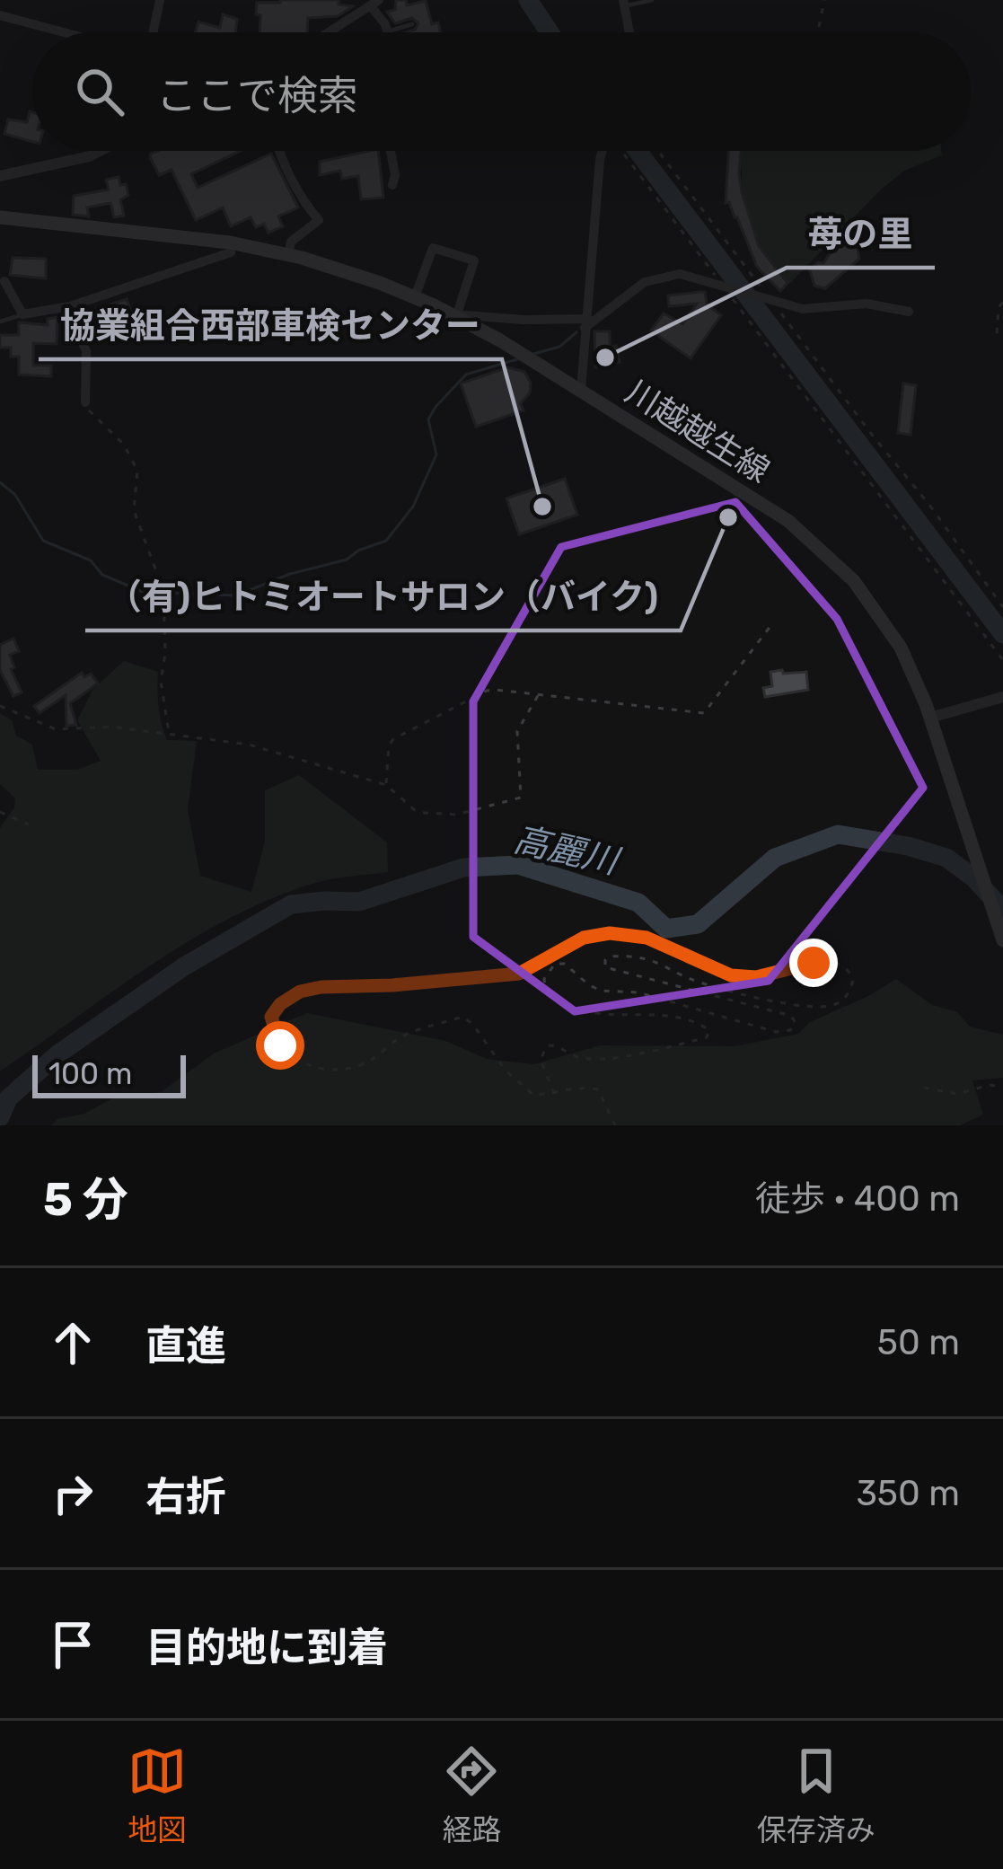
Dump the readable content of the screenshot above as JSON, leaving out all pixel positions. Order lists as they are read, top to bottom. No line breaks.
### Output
{"streets":{"main road":["川越越生線"]},"water":["高麗川"],"places":["苺の里","協業組合西部車検センター","（有)ヒトミオートサロン（バイク)"],"scale_bar":"100 m","page":{"search":"ここで検索","scale":"100 m","heading":["5 分","徒歩 · 400 m"],"list":[["直進","50 m"],["右折","350 m"],"目的地に到着"],"nav":["地図","経路","保存済み"]}}
